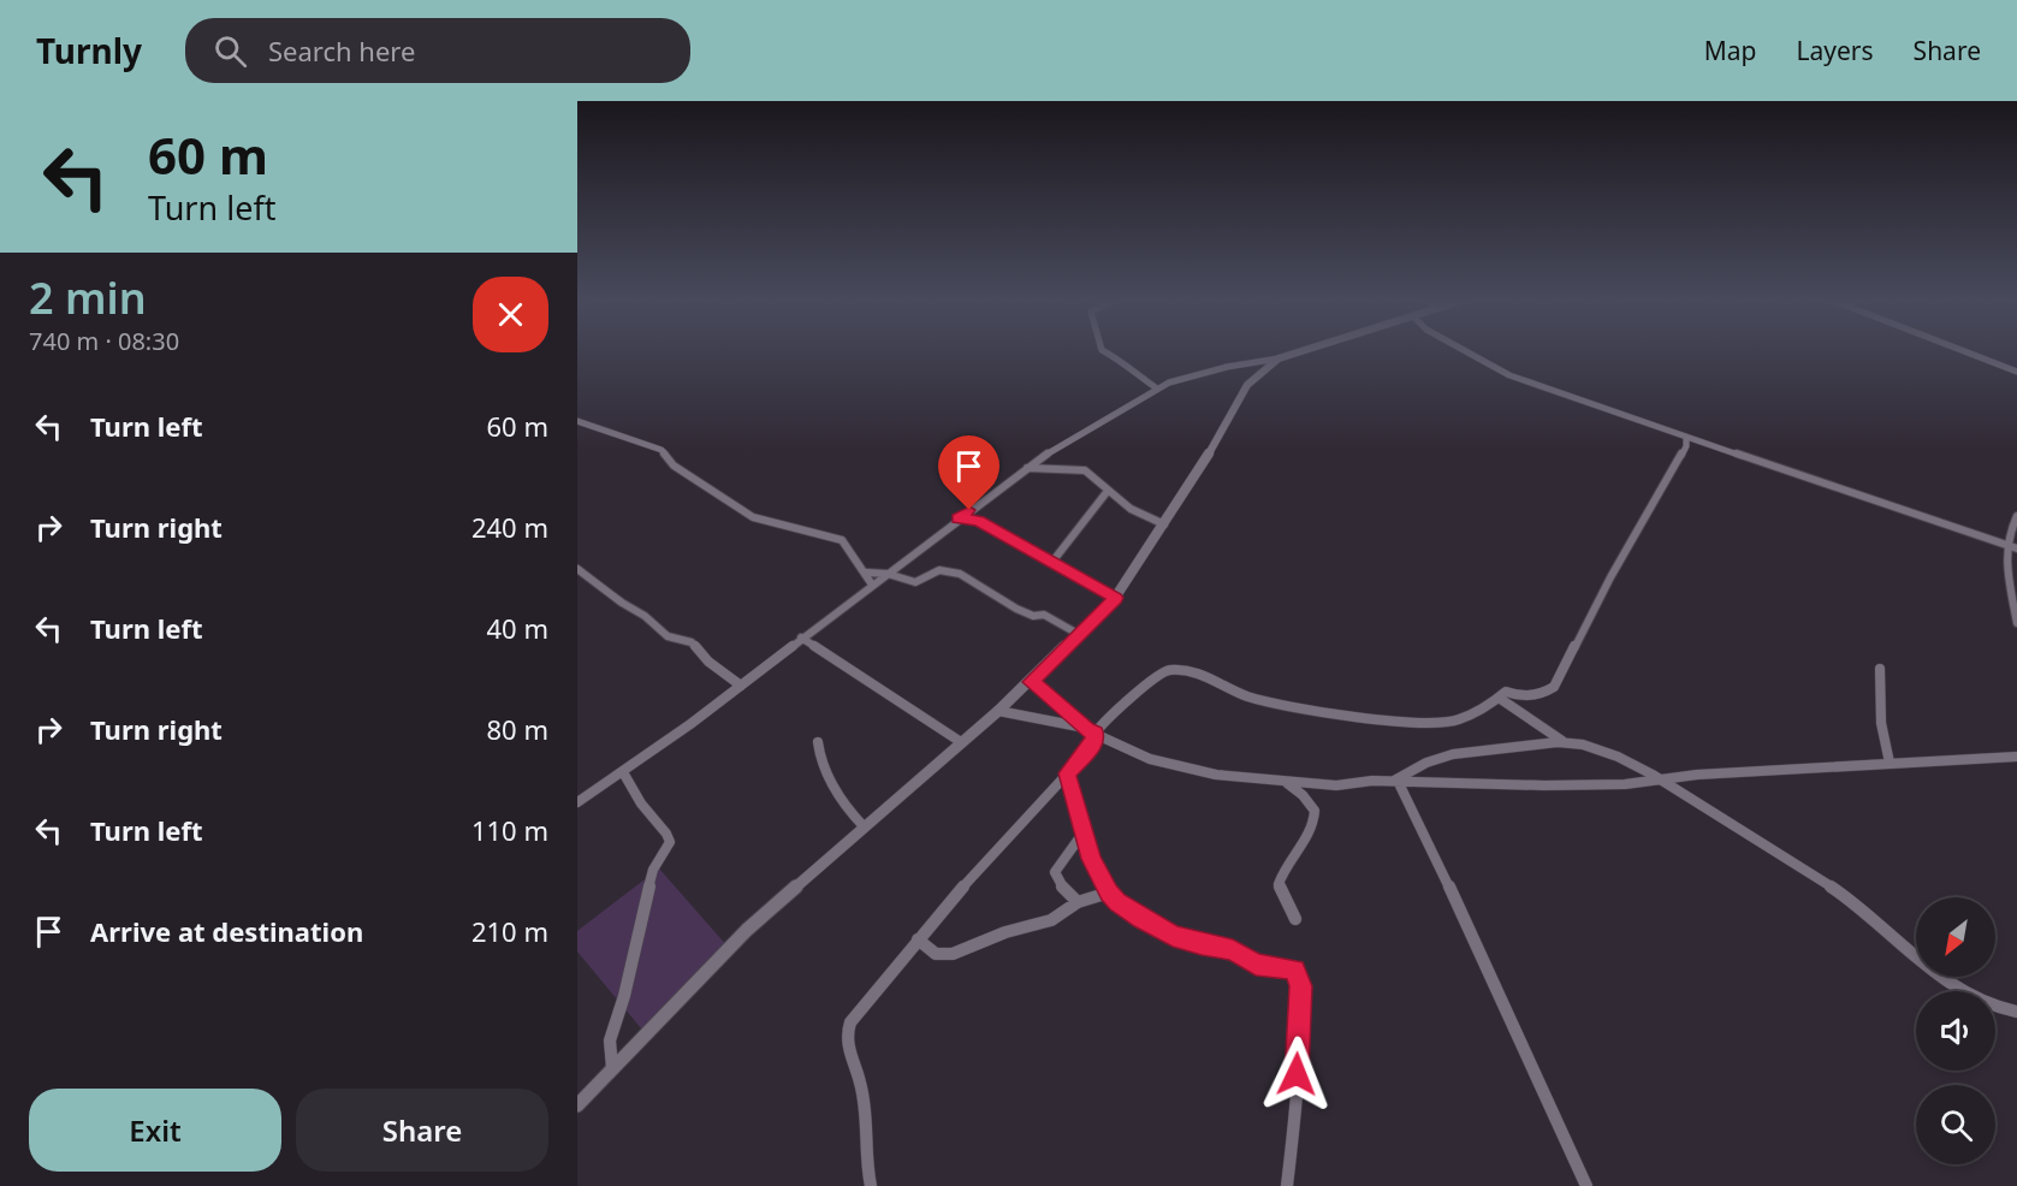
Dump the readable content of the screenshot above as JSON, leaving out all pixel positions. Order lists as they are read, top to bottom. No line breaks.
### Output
{"north":"bottom left","page":{"header":"Turnly","search":"Search here","nav":["Map","Layers","Share"],"turn":["60 m","Turn left"],"heading":["2 min","740 m · 08:30"],"list":[{"name":"Turn left","value":"60 m"},{"name":"Turn right","value":"240 m"},{"name":"Turn left","value":"40 m"},{"name":"Turn right","value":"80 m"},{"name":"Turn left","value":"110 m"},{"name":"Arrive at destination","value":"210 m"}],"buttons":["Exit","Share"]}}
